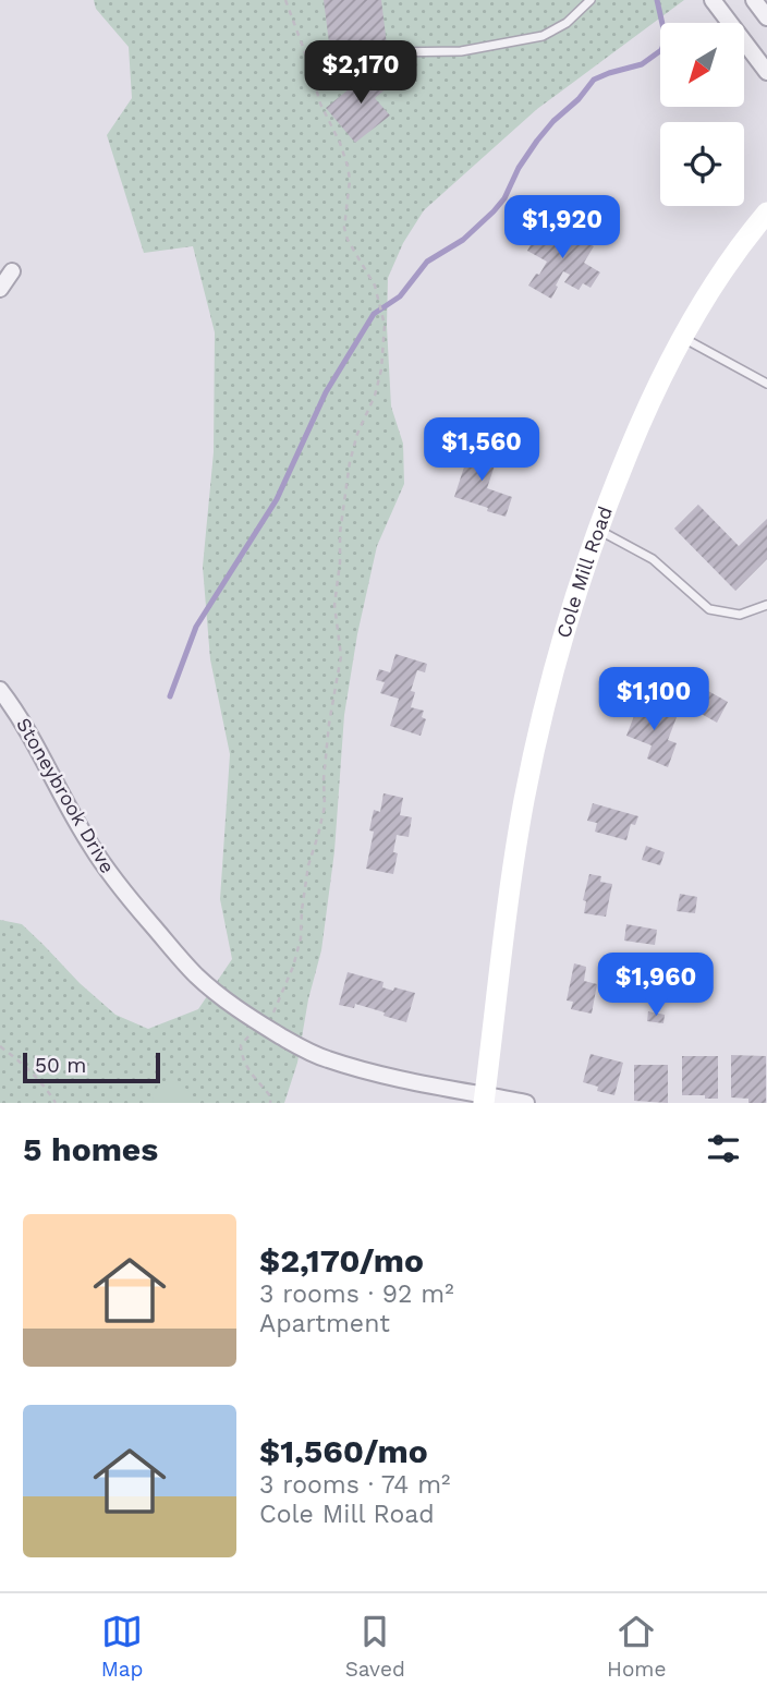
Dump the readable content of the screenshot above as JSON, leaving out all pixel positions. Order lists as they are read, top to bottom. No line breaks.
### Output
{"streets":{"street":["Cole Mill Road","Stoneybrook Drive"]},"crossings":[["Cole Mill Road","Stoneybrook Drive"]],"scale_bar":"50 m","north":"bottom left","page":{"price":["$2,170","$1,920","$1,560","$1,100","$1,960"],"scale":"50 m","heading":"5 homes","list":[{"name":"$2,170/mo","note":"3 rooms · 92 m² · Apartment"},{"name":"$1,560/mo","note":"3 rooms · 74 m² · Cole Mill Road"}],"tabs":["Map","Saved","Home"]}}
